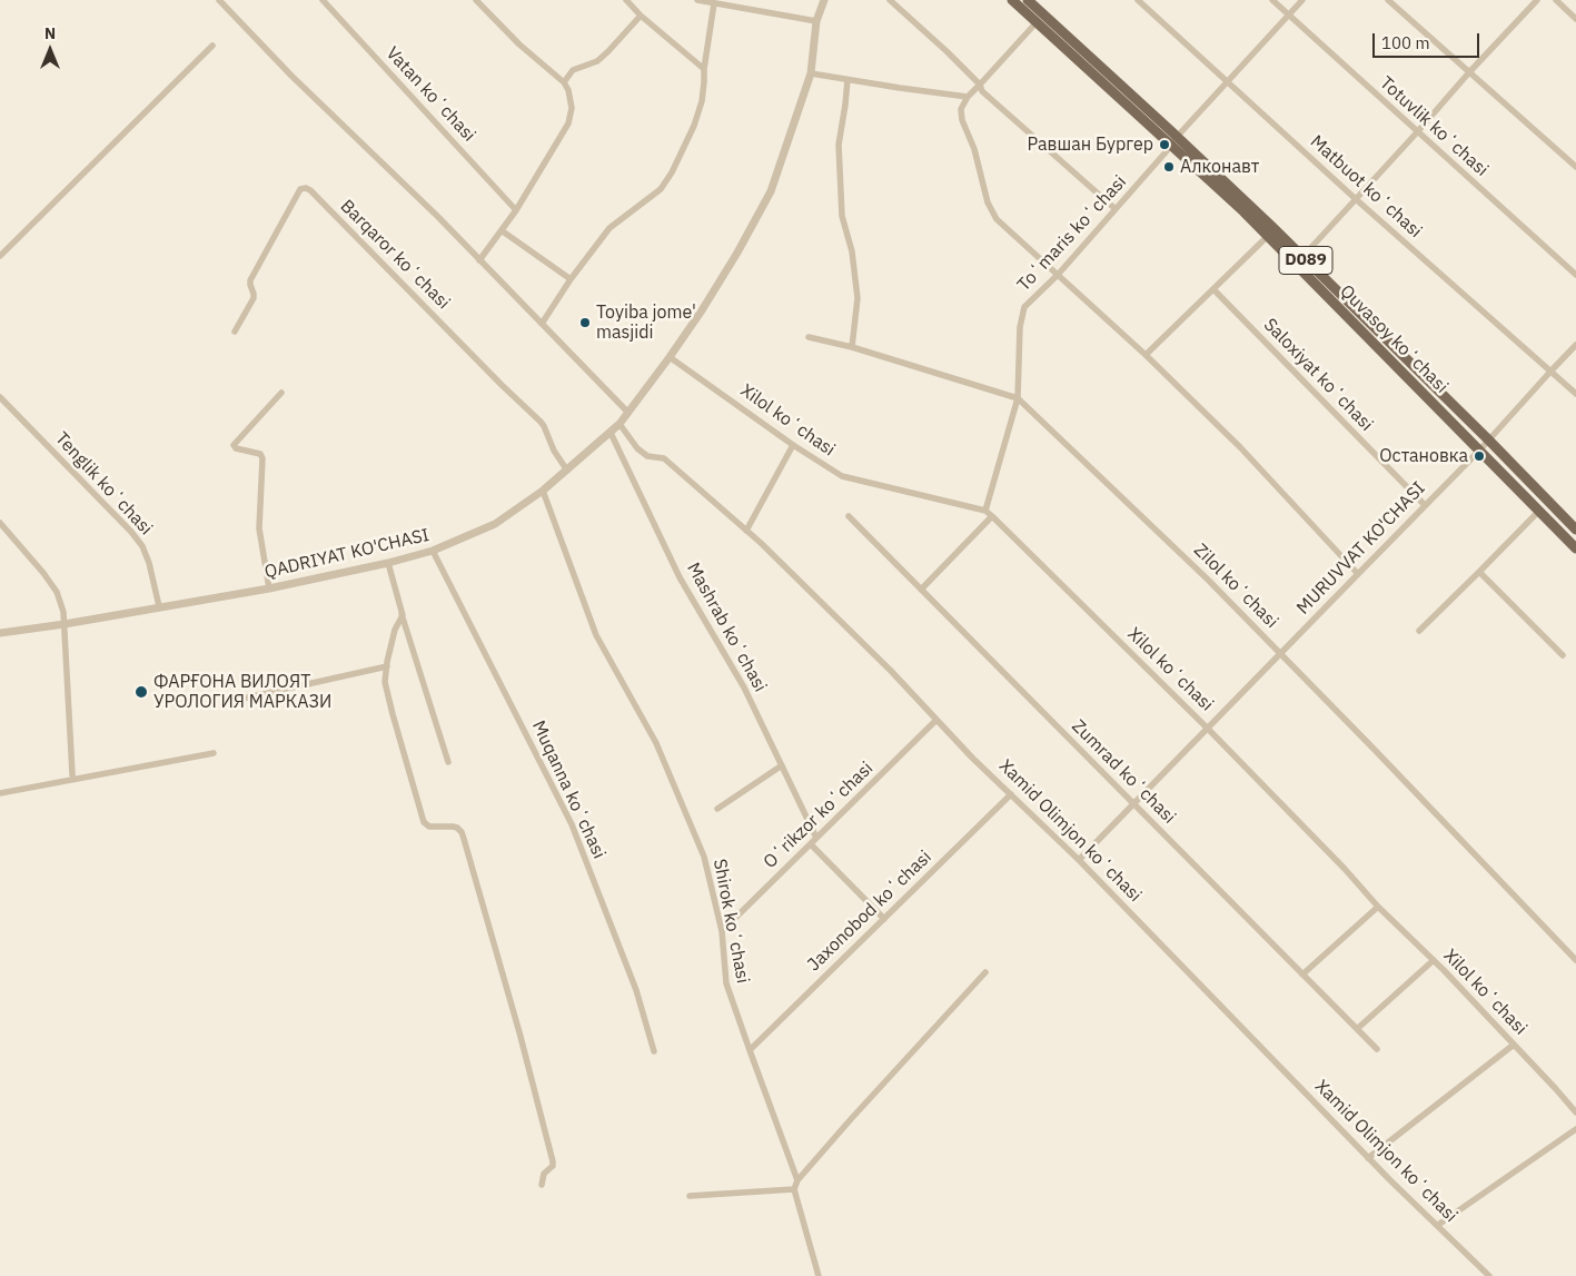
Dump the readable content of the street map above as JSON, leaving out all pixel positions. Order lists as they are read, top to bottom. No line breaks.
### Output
{"streets":{"main road":["D089","Quvasoy koʻchasi"],"street":["Vatan koʻchasi","Totuvlik koʻchasi","Matbuot koʻchasi","Toʻmaris koʻchasi","Barqaror koʻchasi","Saloxiyat koʻchasi","Xilol koʻchasi","Tenglik koʻchasi","MURUVVAT KO'CHASI","QADRIYAT KO'CHASI","Zilol koʻchasi","Mashrab koʻchasi","Zumrad koʻchasi","Muqanna koʻchasi","Oʻrikzor koʻchasi","Xamid Olimjon koʻchasi","Jaxonobod koʻchasi","Shirok koʻchasi"]},"crossings":[["Totuvlik koʻchasi","Toʻmaris koʻchasi"],["Matbuot koʻchasi","Toʻmaris koʻchasi"],["Toʻmaris koʻchasi","Quvasoy koʻchasi"],["Toʻmaris koʻchasi","Xilol koʻchasi"],["Toʻmaris koʻchasi","Zilol koʻchasi"],["Barqaror koʻchasi","QADRIYAT KO'CHASI"],["Quvasoy koʻchasi","MURUVVAT KO'CHASI"],["Saloxiyat koʻchasi","MURUVVAT KO'CHASI"],["Xilol koʻchasi","MURUVVAT KO'CHASI"],["Xilol koʻchasi","QADRIYAT KO'CHASI"],["Tenglik koʻchasi","QADRIYAT KO'CHASI"],["MURUVVAT KO'CHASI","Zilol koʻchasi"],["MURUVVAT KO'CHASI","Zumrad koʻchasi"],["MURUVVAT KO'CHASI","Xamid Olimjon koʻchasi"],["QADRIYAT KO'CHASI","Mashrab koʻchasi"],["QADRIYAT KO'CHASI","Muqanna koʻchasi"],["QADRIYAT KO'CHASI","Xamid Olimjon koʻchasi"],["QADRIYAT KO'CHASI","Shirok koʻchasi"],["Mashrab koʻchasi","Oʻrikzor koʻchasi"],["Oʻrikzor koʻchasi","Xamid Olimjon koʻchasi"],["Oʻrikzor koʻchasi","Shirok koʻchasi"],["Xamid Olimjon koʻchasi","Jaxonobod koʻchasi"],["Jaxonobod koʻchasi","Shirok koʻchasi"]],"places":["Равшан Бургер","Алконавт","Toyiba jome' masjidi","Остановка","ФАРҒОНА ВИЛОЯТ УРОЛОГИЯ МАРКАЗИ"],"scale_bar":"100 m","north":"top"}
